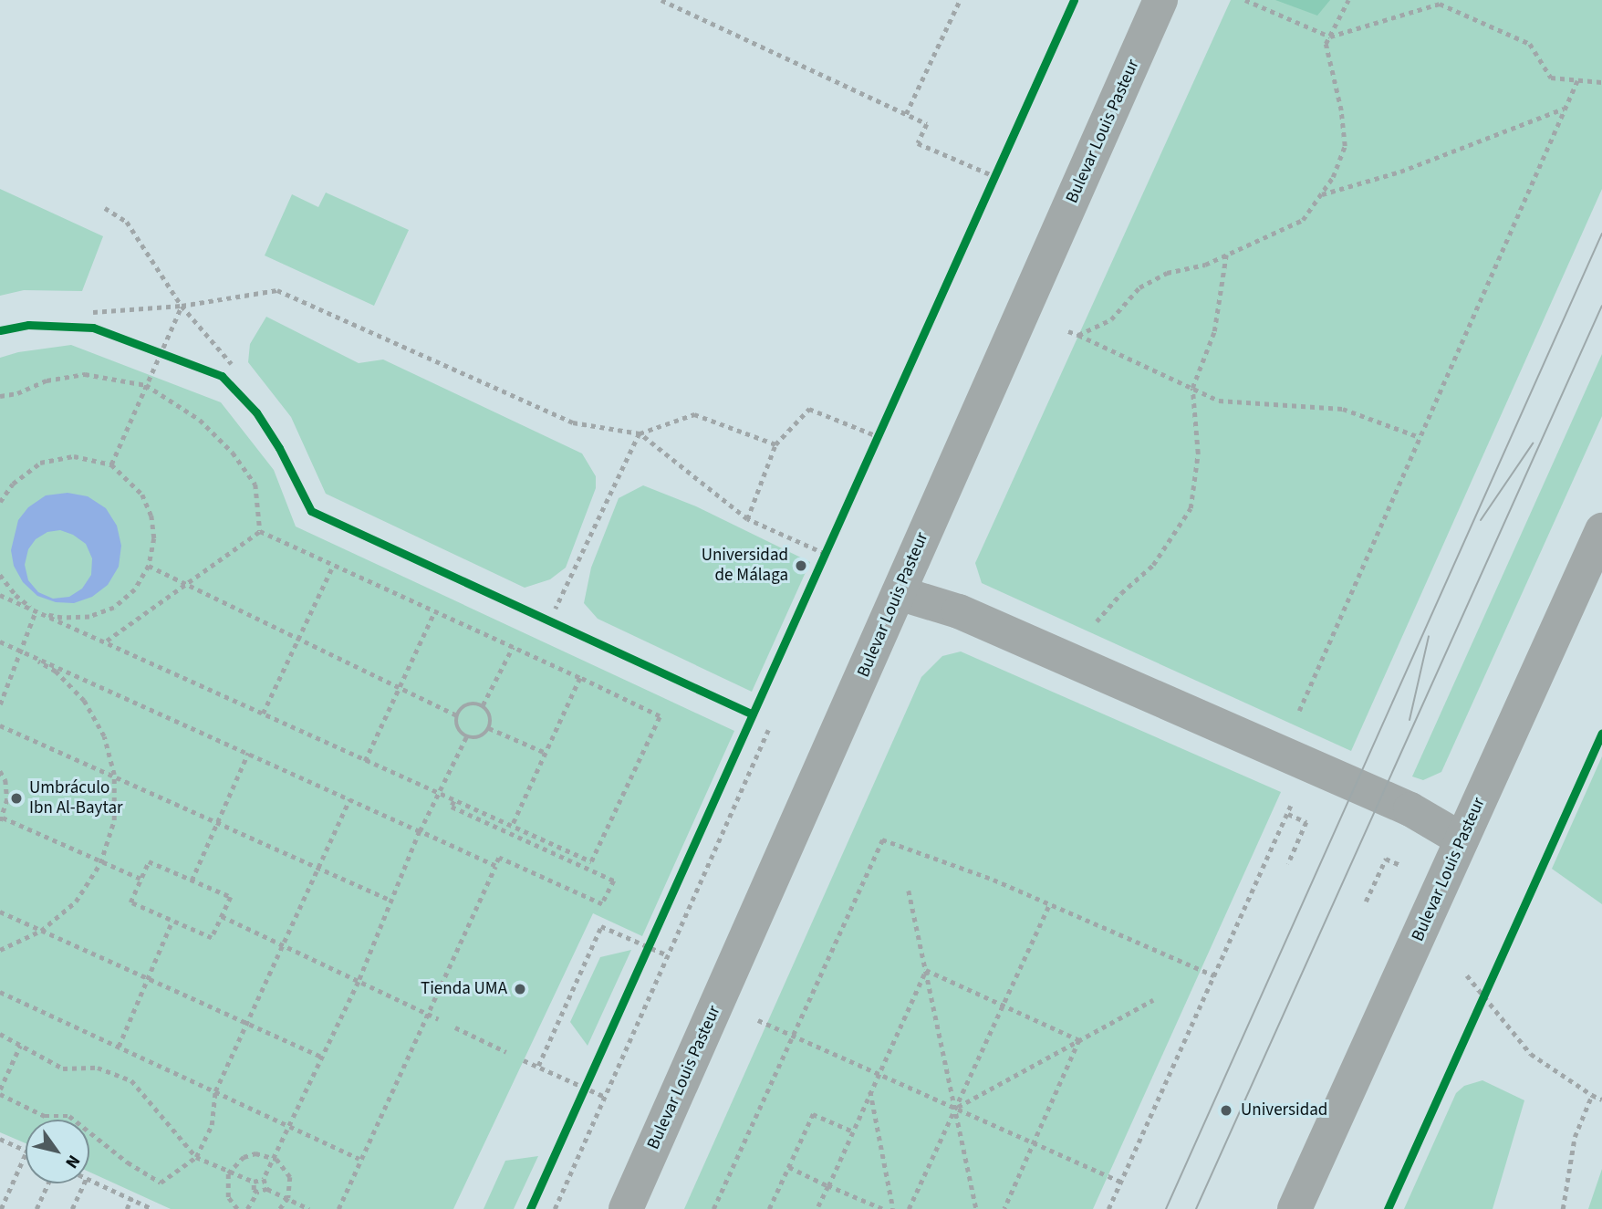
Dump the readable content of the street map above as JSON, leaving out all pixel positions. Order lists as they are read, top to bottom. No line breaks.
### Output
{"streets":{"street":["Bulevar Louis Pasteur"]},"places":["Universidad de Málaga","Umbráculo Ibn Al-Baytar","Tienda UMA","Universidad"],"north":"bottom right"}
